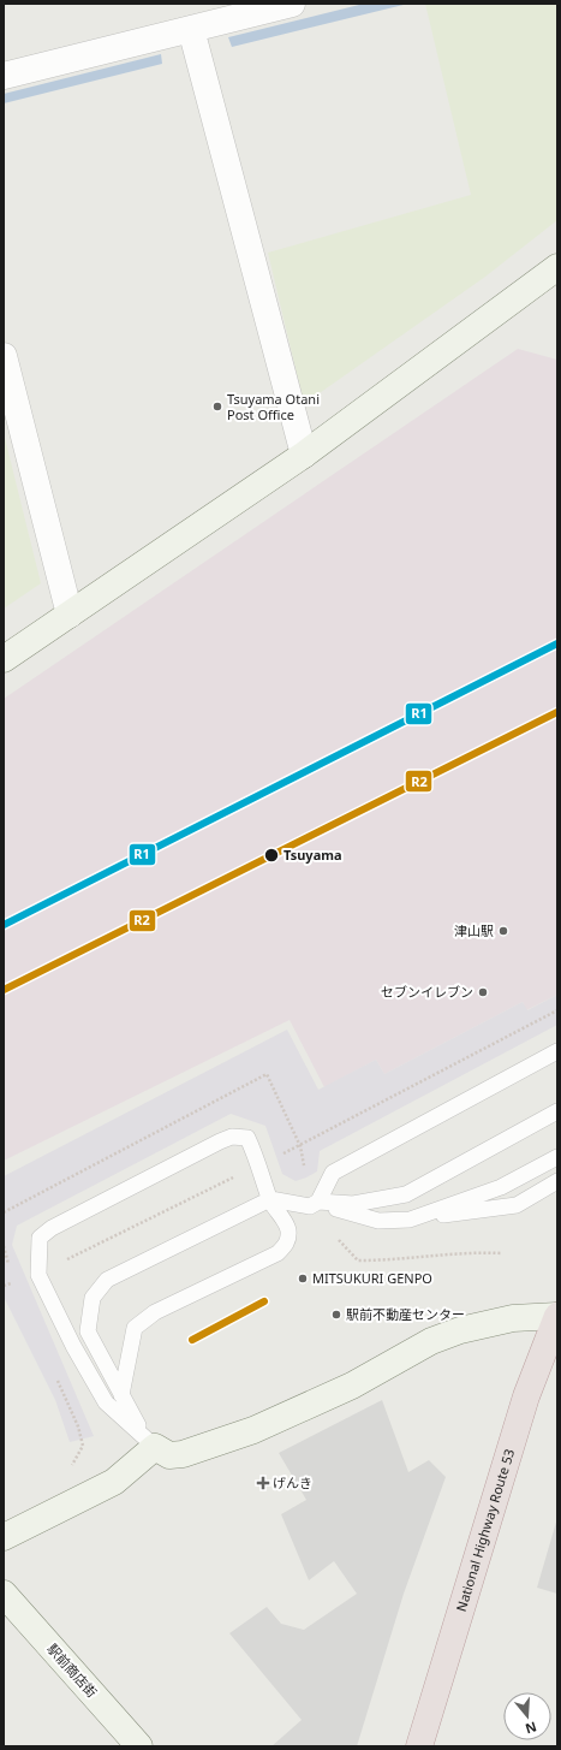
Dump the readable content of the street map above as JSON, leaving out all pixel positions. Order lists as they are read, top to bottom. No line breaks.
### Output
{"streets":{"highway":["National Highway Route 53"],"street":["駅前商店街"]},"places":{"other":["Tsuyama Otani Post Office","Tsuyama","津山駅","セブンイレブン","MITSUKURI GENPO","駅前不動産センター"],"health":["げんき"]},"lines":["transit line R1","transit line R2"],"north":"bottom"}
